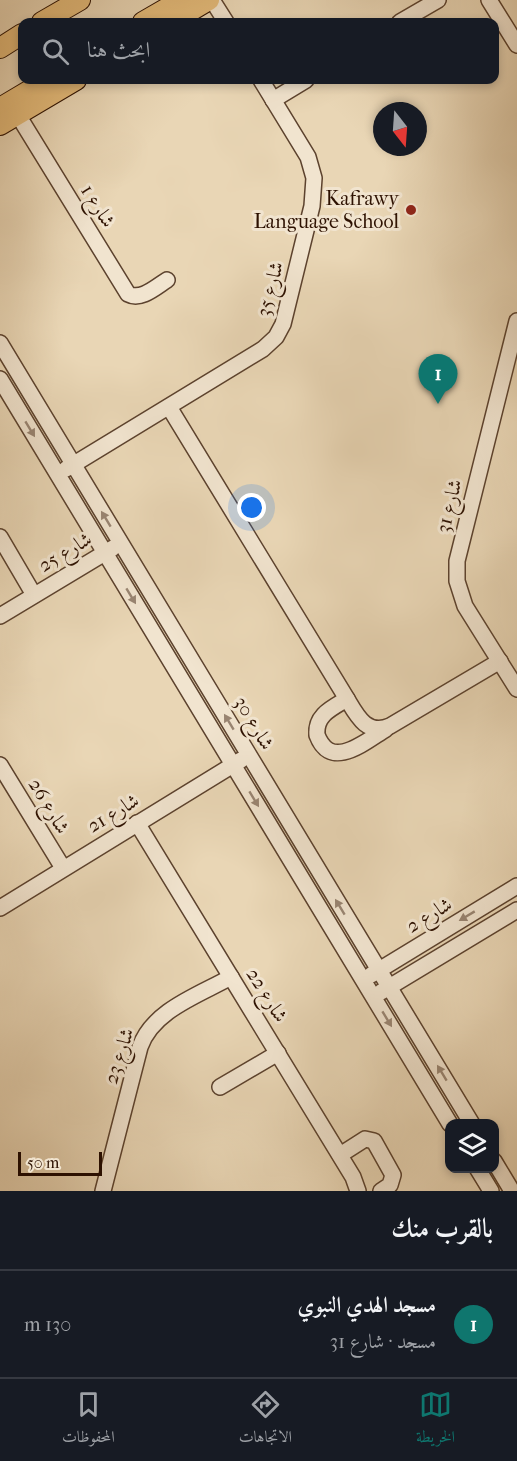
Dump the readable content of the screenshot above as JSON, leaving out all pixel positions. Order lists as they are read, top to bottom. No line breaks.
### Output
{"streets":{"street":["شارع 1","شارع 35","شارع 31","شارع 25","شارع 30","شارع 26","شارع 21","شارع 2","شارع 22","شارع 23"]},"crossings":[["شارع 35","شارع 30"],["شارع 25","شارع 30"],["شارع 30","شارع 21"],["شارع 30","شارع 2"],["شارع 26","شارع 21"],["شارع 21","شارع 22"],["شارع 22","شارع 23"]],"places":["Kafrawy Language School"],"scale_bar":"50 m","north":"bottom","page":{"search":"ابحث هنا","pins":"1","scale":"50 m","heading":"بالقرب منك","list":[{"mark":"1","name":"مسجد الهدي النبوي","note":"مسجد · شارع 31","value":"130 m"}],"nav":["الخريطة","الاتجاهات","المحفوظات"]}}
